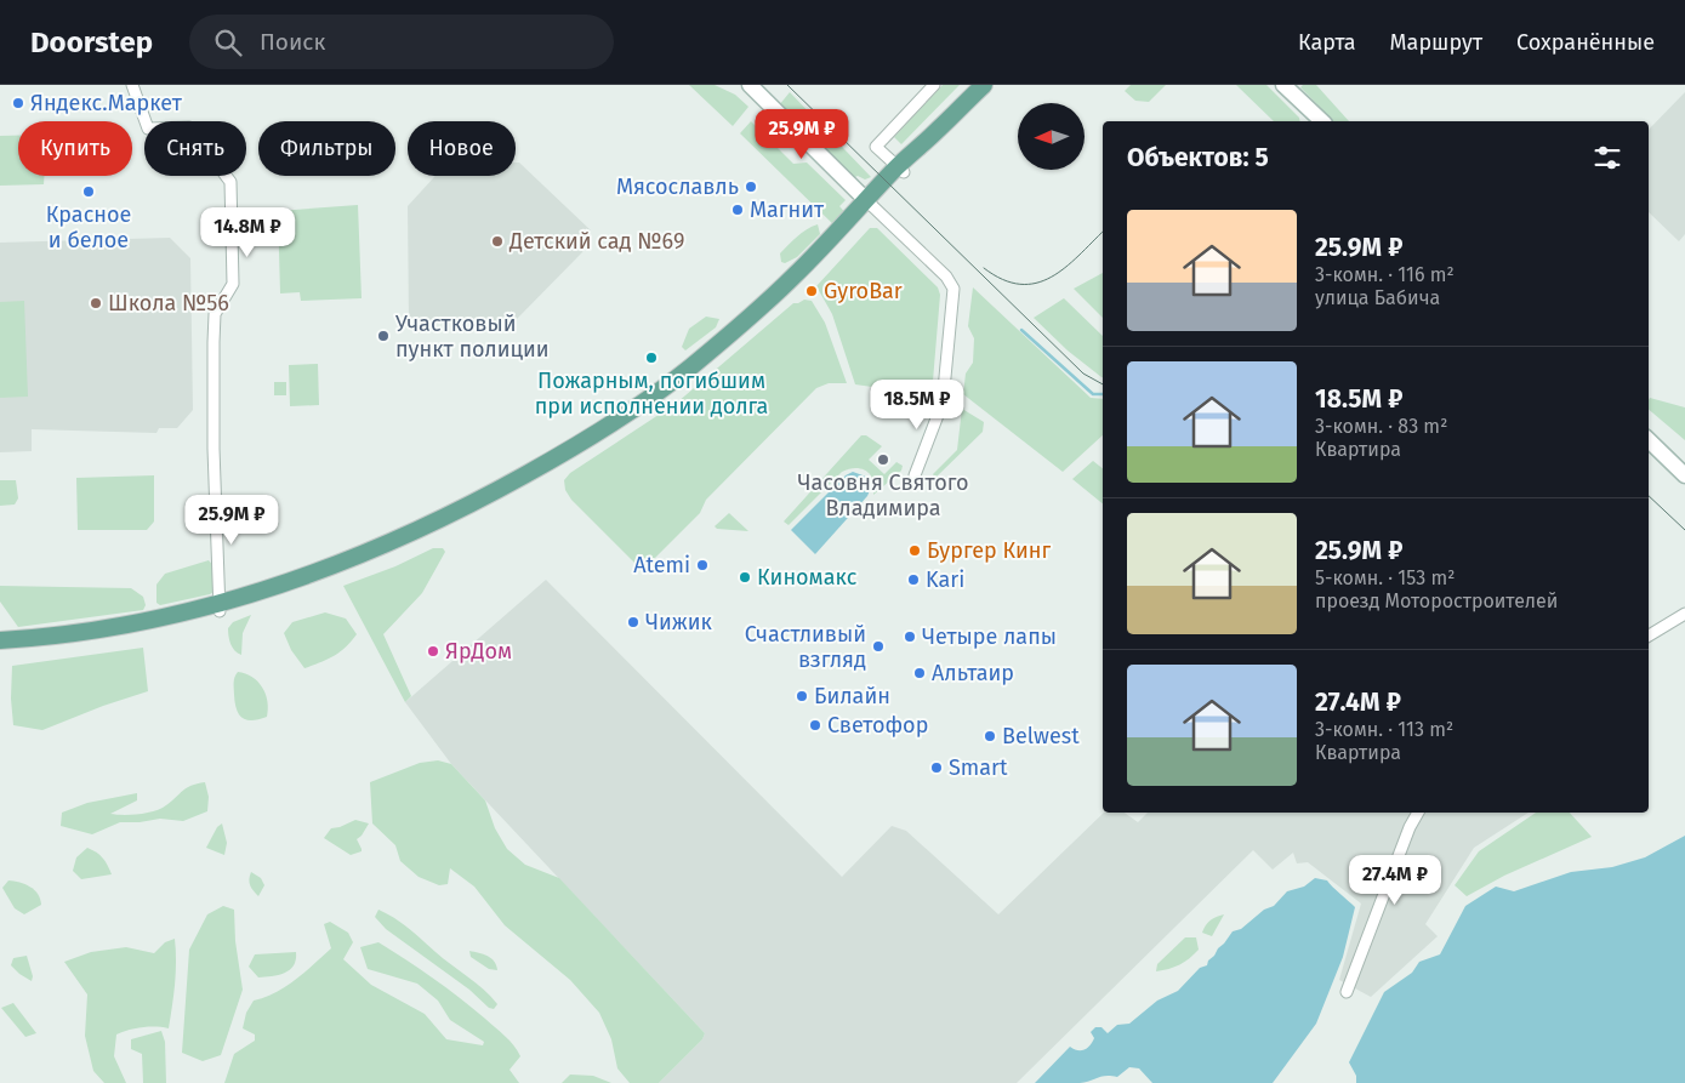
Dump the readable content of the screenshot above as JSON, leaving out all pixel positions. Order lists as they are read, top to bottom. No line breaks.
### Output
{"places":["Яндекс.Маркет","Мясославль","Красное и белое","Магнит","Детский сад №69","GyroBar","Школа №56","Участковый пункт полиции","Пожарным, погибшим при исполнении долга","Часовня Святого Владимира","Бургер Кинг","Atemi","Киномакс","Kari","Чижик","Четыре лапы","Счастливый взгляд","ЯрДом","Альтаир","Билайн","Светофор","Belwest","Smart"],"north":"left","page":{"header":"Doorstep","search":"Поиск","nav":["Карта","Маршрут","Сохранённые"],"price":["25.9M ₽","14.8M ₽","18.5M ₽","25.9M ₽","27.4M ₽"],"chip":["Купить","Снять","Фильтры","Новое"],"heading":"Объектов: 5","list":[{"name":"25.9M ₽","note":"3-комн. · 116 m² · улица Бабича"},{"name":"18.5M ₽","note":"3-комн. · 83 m² · Квартира"},{"name":"25.9M ₽","note":"5-комн. · 153 m² · проезд Моторостроителей"},{"name":"27.4M ₽","note":"3-комн. · 113 m² · Квартира"}]}}
